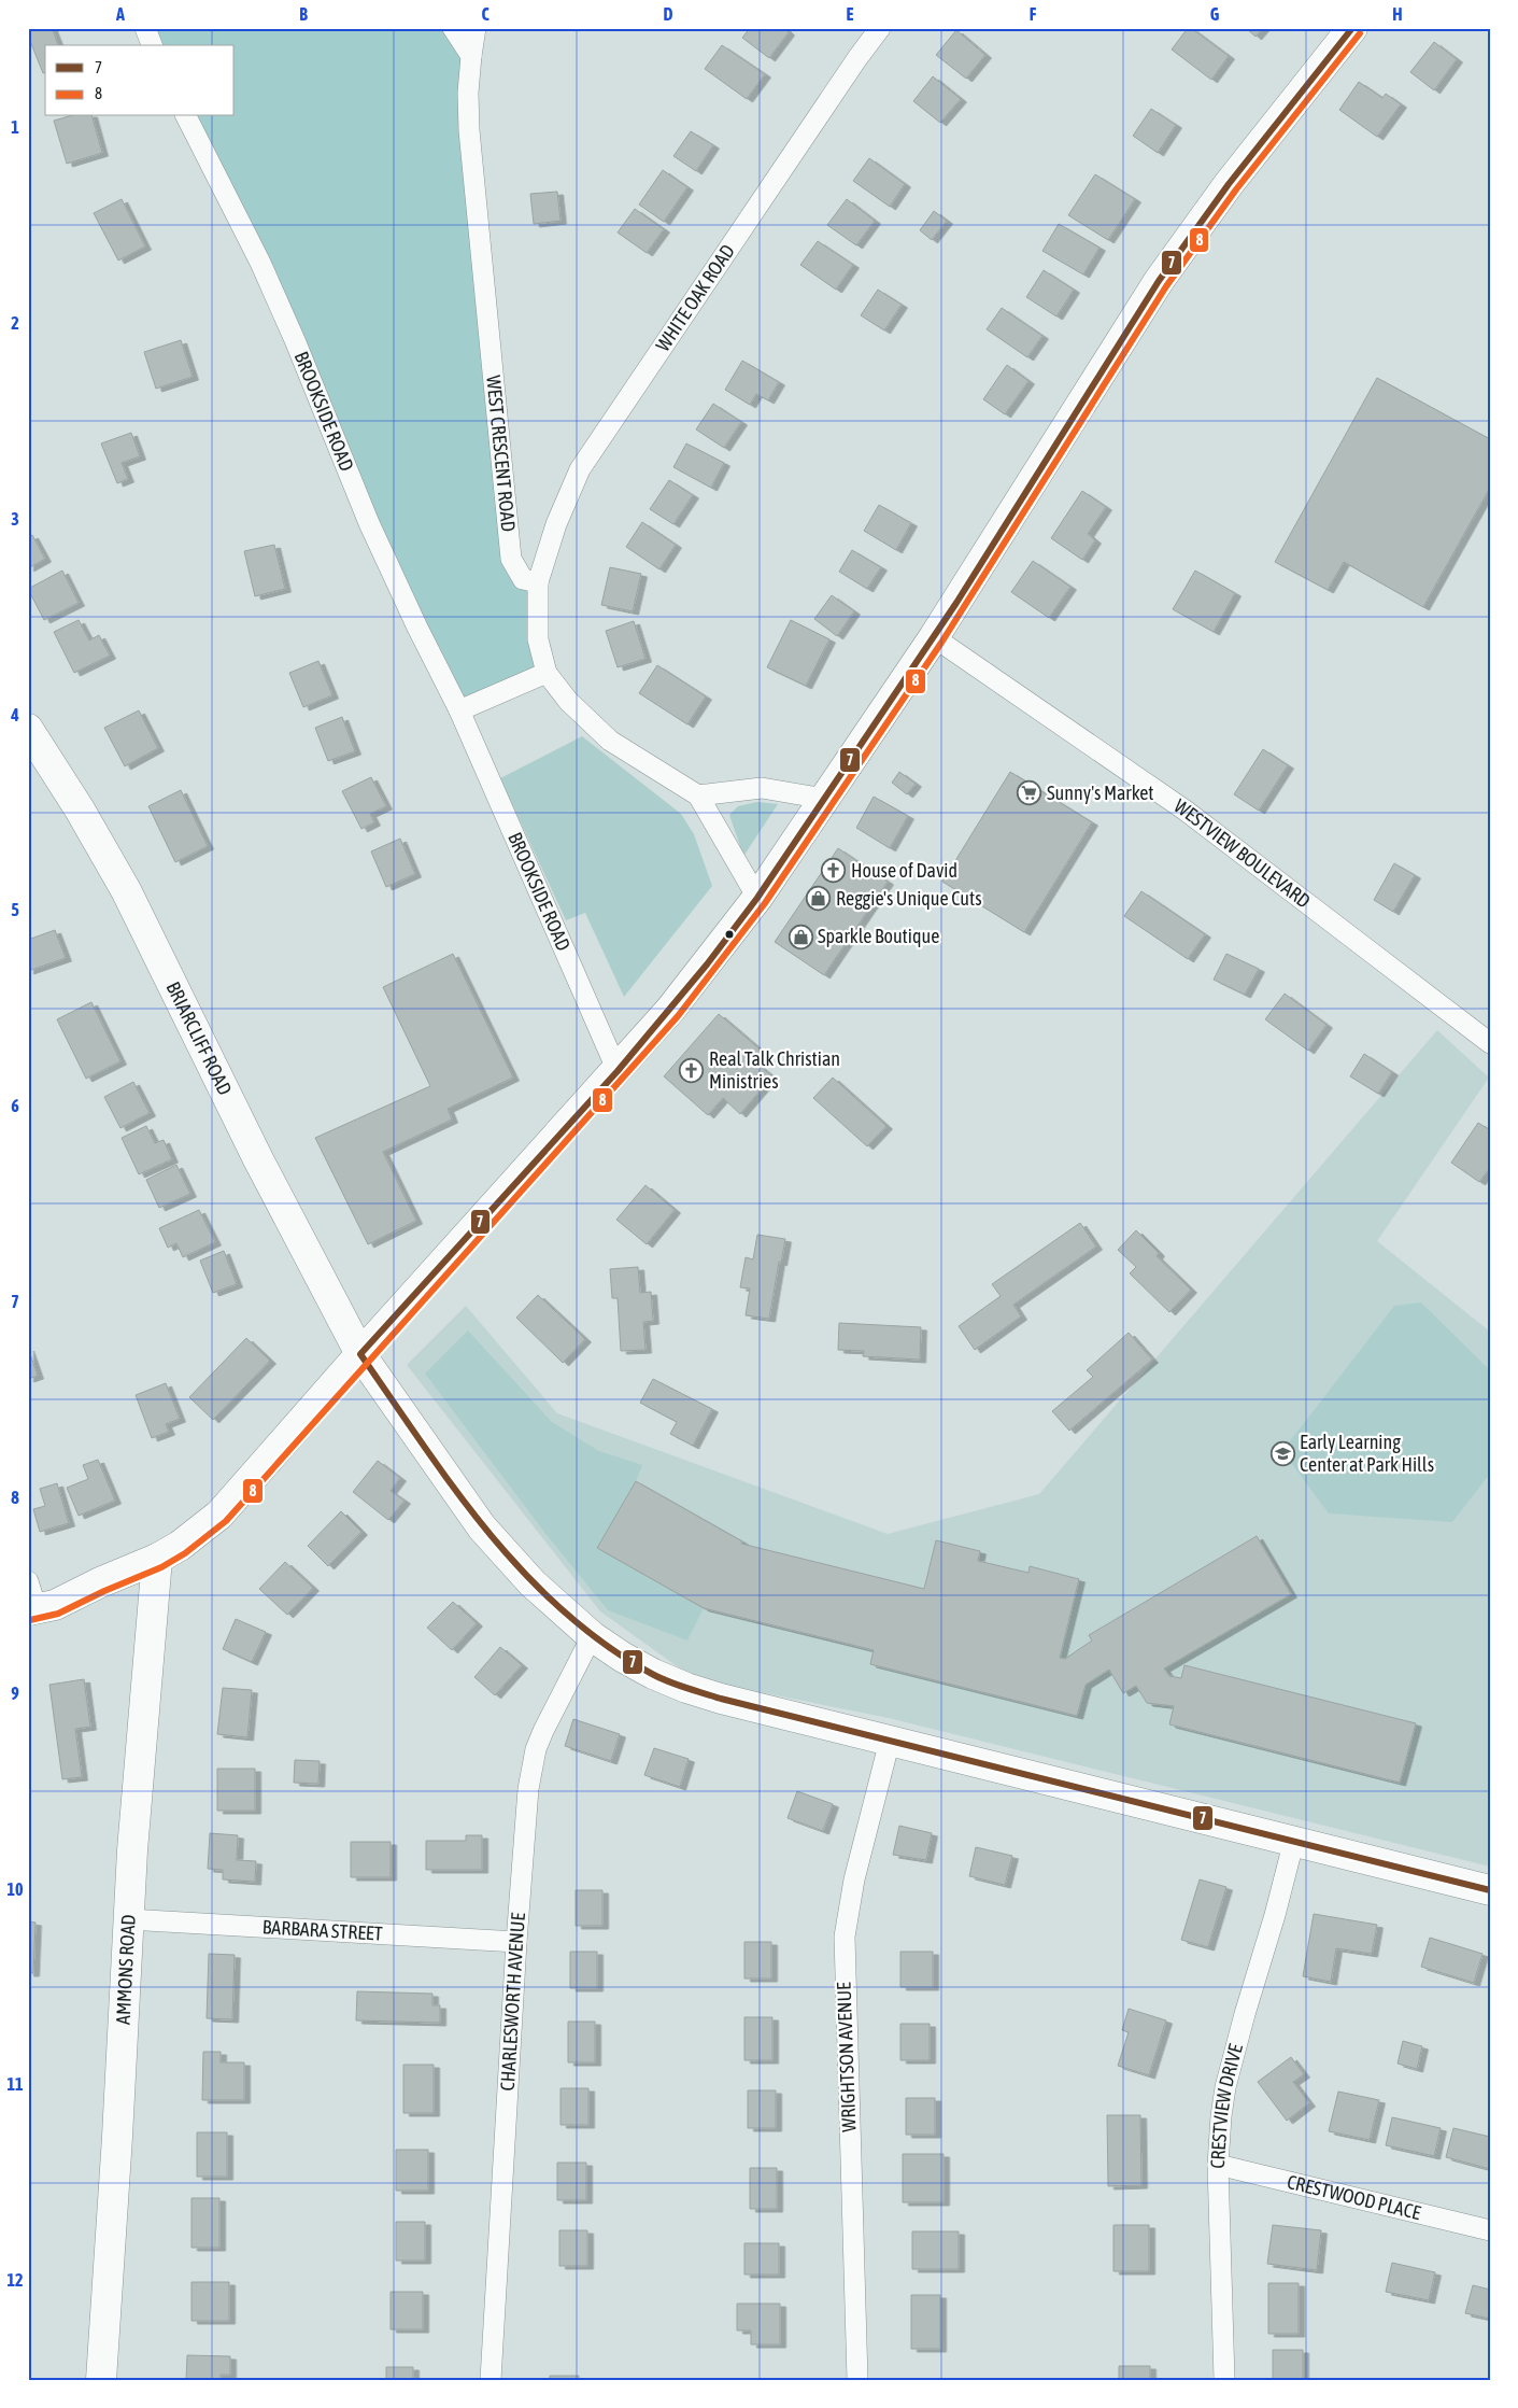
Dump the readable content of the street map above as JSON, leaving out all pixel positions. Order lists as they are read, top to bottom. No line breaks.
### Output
{"streets":{"street":["WHITE OAK ROAD","BROOKSIDE ROAD","WEST CRESCENT ROAD","WESTVIEW BOULEVARD","BRIARCLIFF ROAD","BARBARA STREET","AMMONS ROAD","CHARLESWORTH AVENUE","WRIGHTSON AVENUE","CRESTVIEW DRIVE","CRESTWOOD PLACE"]},"crossings":[["WHITE OAK ROAD","WEST CRESCENT ROAD"],["BRIARCLIFF ROAD","CHARLESWORTH AVENUE"],["BRIARCLIFF ROAD","WRIGHTSON AVENUE"],["BRIARCLIFF ROAD","CRESTVIEW DRIVE"],["BARBARA STREET","AMMONS ROAD"],["BARBARA STREET","CHARLESWORTH AVENUE"],["CRESTVIEW DRIVE","CRESTWOOD PLACE"]],"places":{"supermarket":["Sunny's Market"],"church":["House of David","Real Talk Christian Ministries"],"shop":["Reggie's Unique Cuts","Sparkle Boutique"],"school or university":["Early Learning Center at Park Hills"]},"lines":["transit line 7","transit line 8"],"legend":["7","8"],"grid":{"columns":["A","B","C","D","E","F","G","H"],"rows":["1","2","3","4","5","6","7","8","9","10","11","12"]}}
